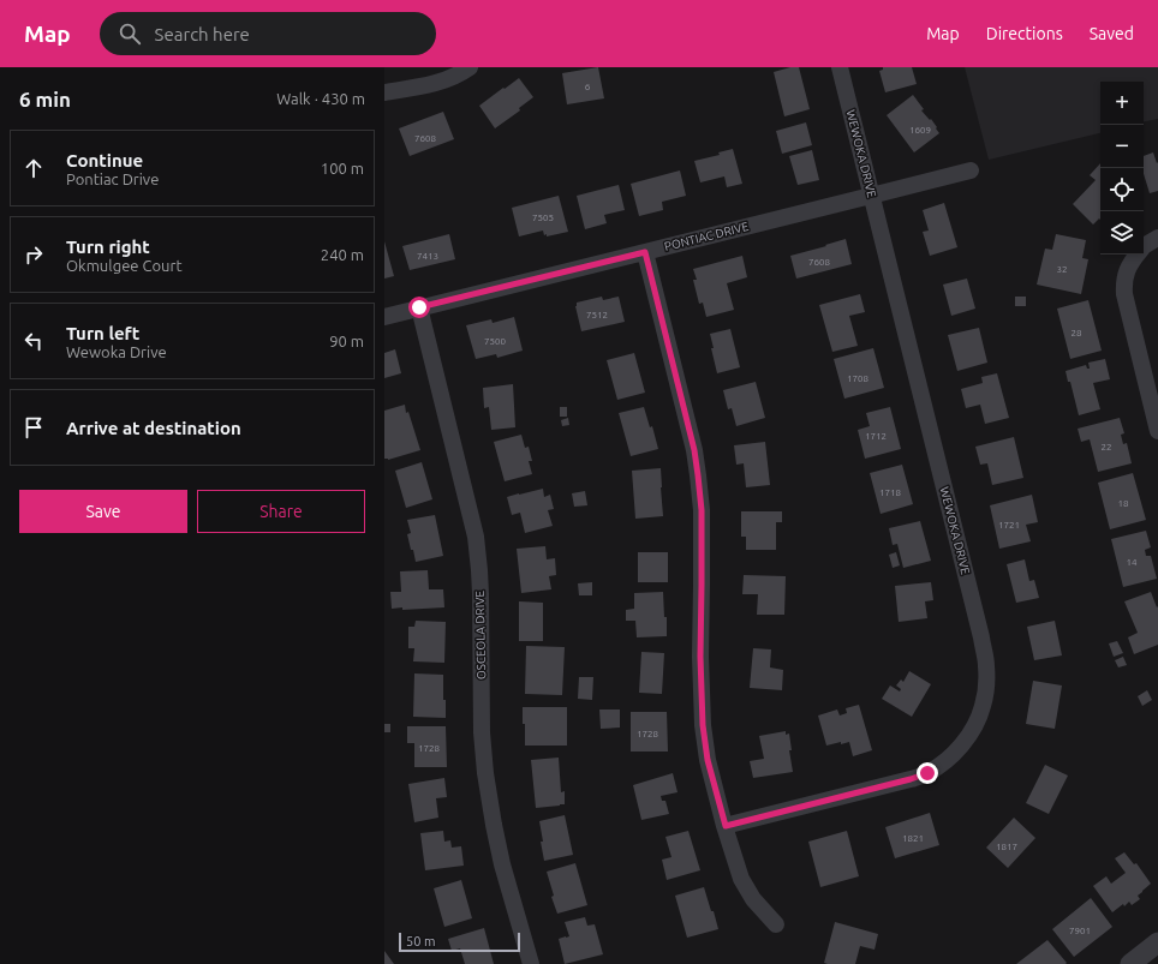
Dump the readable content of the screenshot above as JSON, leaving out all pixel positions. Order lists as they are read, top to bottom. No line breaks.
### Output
{"streets":{"street":["WEWOKA DRIVE","PONTIAC DRIVE","OSCEOLA DRIVE"]},"crossings":[["WEWOKA DRIVE","PONTIAC DRIVE"],["PONTIAC DRIVE","OSCEOLA DRIVE"]],"house_numbers":["6","1609","7608","7505","7413","7608","32","7512","28","7500","1708","1712","22","1718","18","1721","14","1728","1728","1821","1817","7901"],"scale_bar":"50 m","page":{"header":"Map","search":"Search here","nav":["Map","Directions","Saved"],"heading":["6 min","Walk · 430 m"],"map_buttons":["+","−"],"list":[["Continue","Pontiac Drive","100 m"],["Turn right","Okmulgee Court","240 m"],["Turn left","Wewoka Drive","90 m"],"Arrive at destination"],"buttons":["Save","Share"],"scale":"50 m"}}
